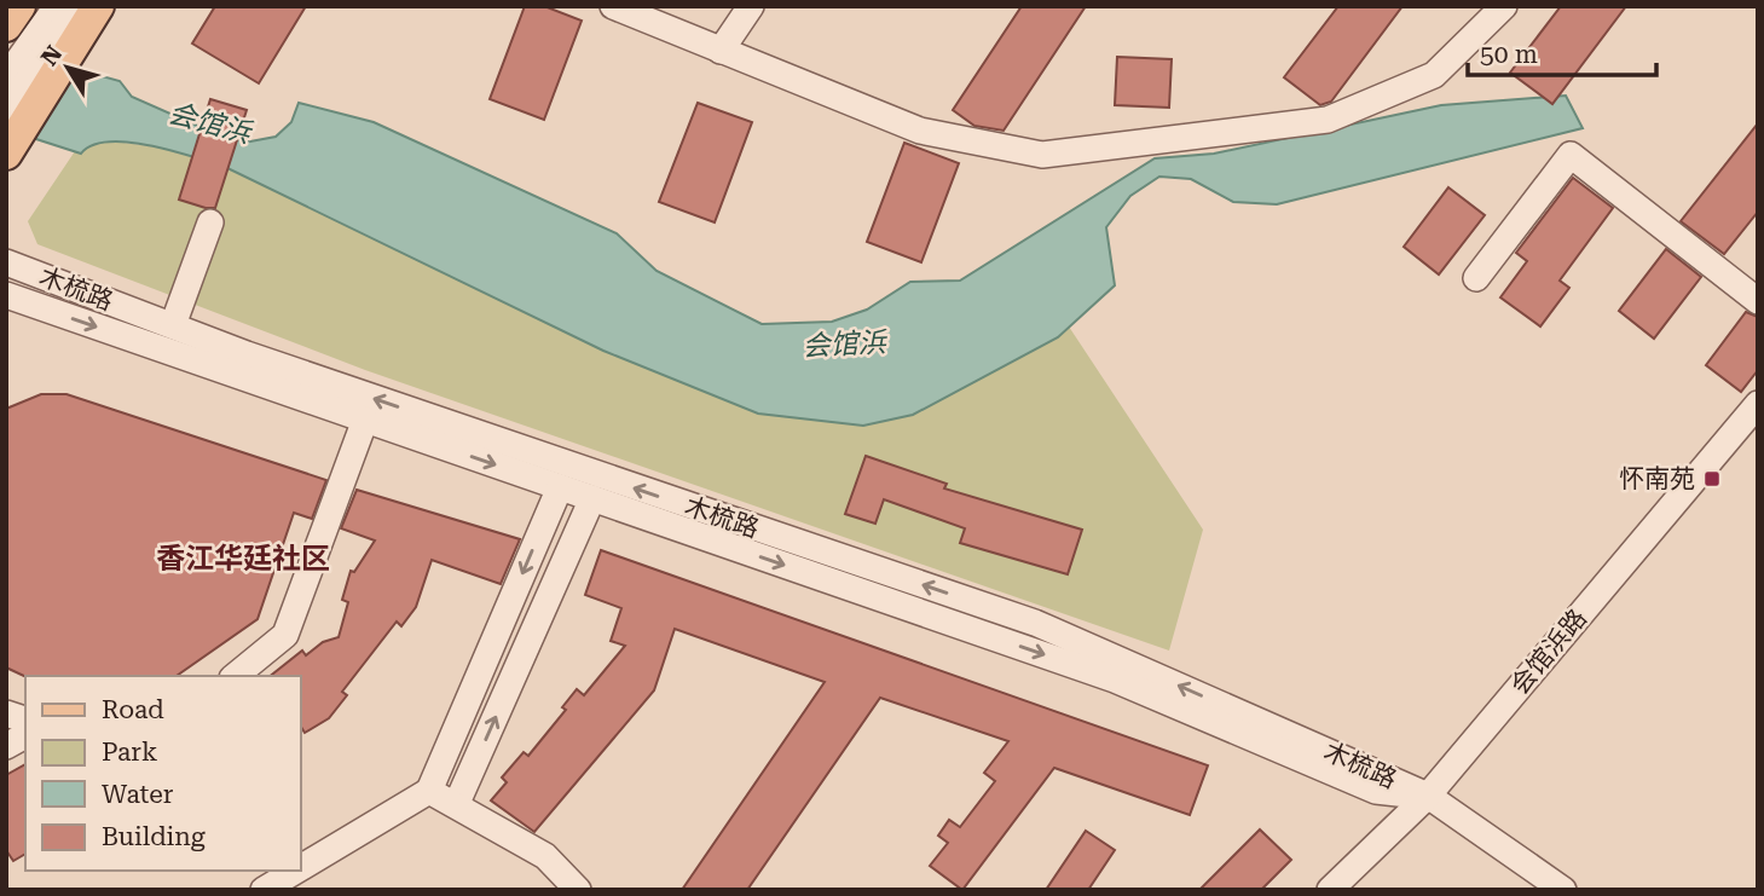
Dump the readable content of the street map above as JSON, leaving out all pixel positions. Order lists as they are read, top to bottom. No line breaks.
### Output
{"streets":{"street":["木梳路","会馆浜路"]},"crossings":[["木梳路","会馆浜路"]],"districts":["香江华廷社区"],"water":["会馆浜"],"places":{"transit":["怀南苑"]},"legend":["Road","Park","Water","Building"],"scale_bar":"50 m","north":"top left"}
